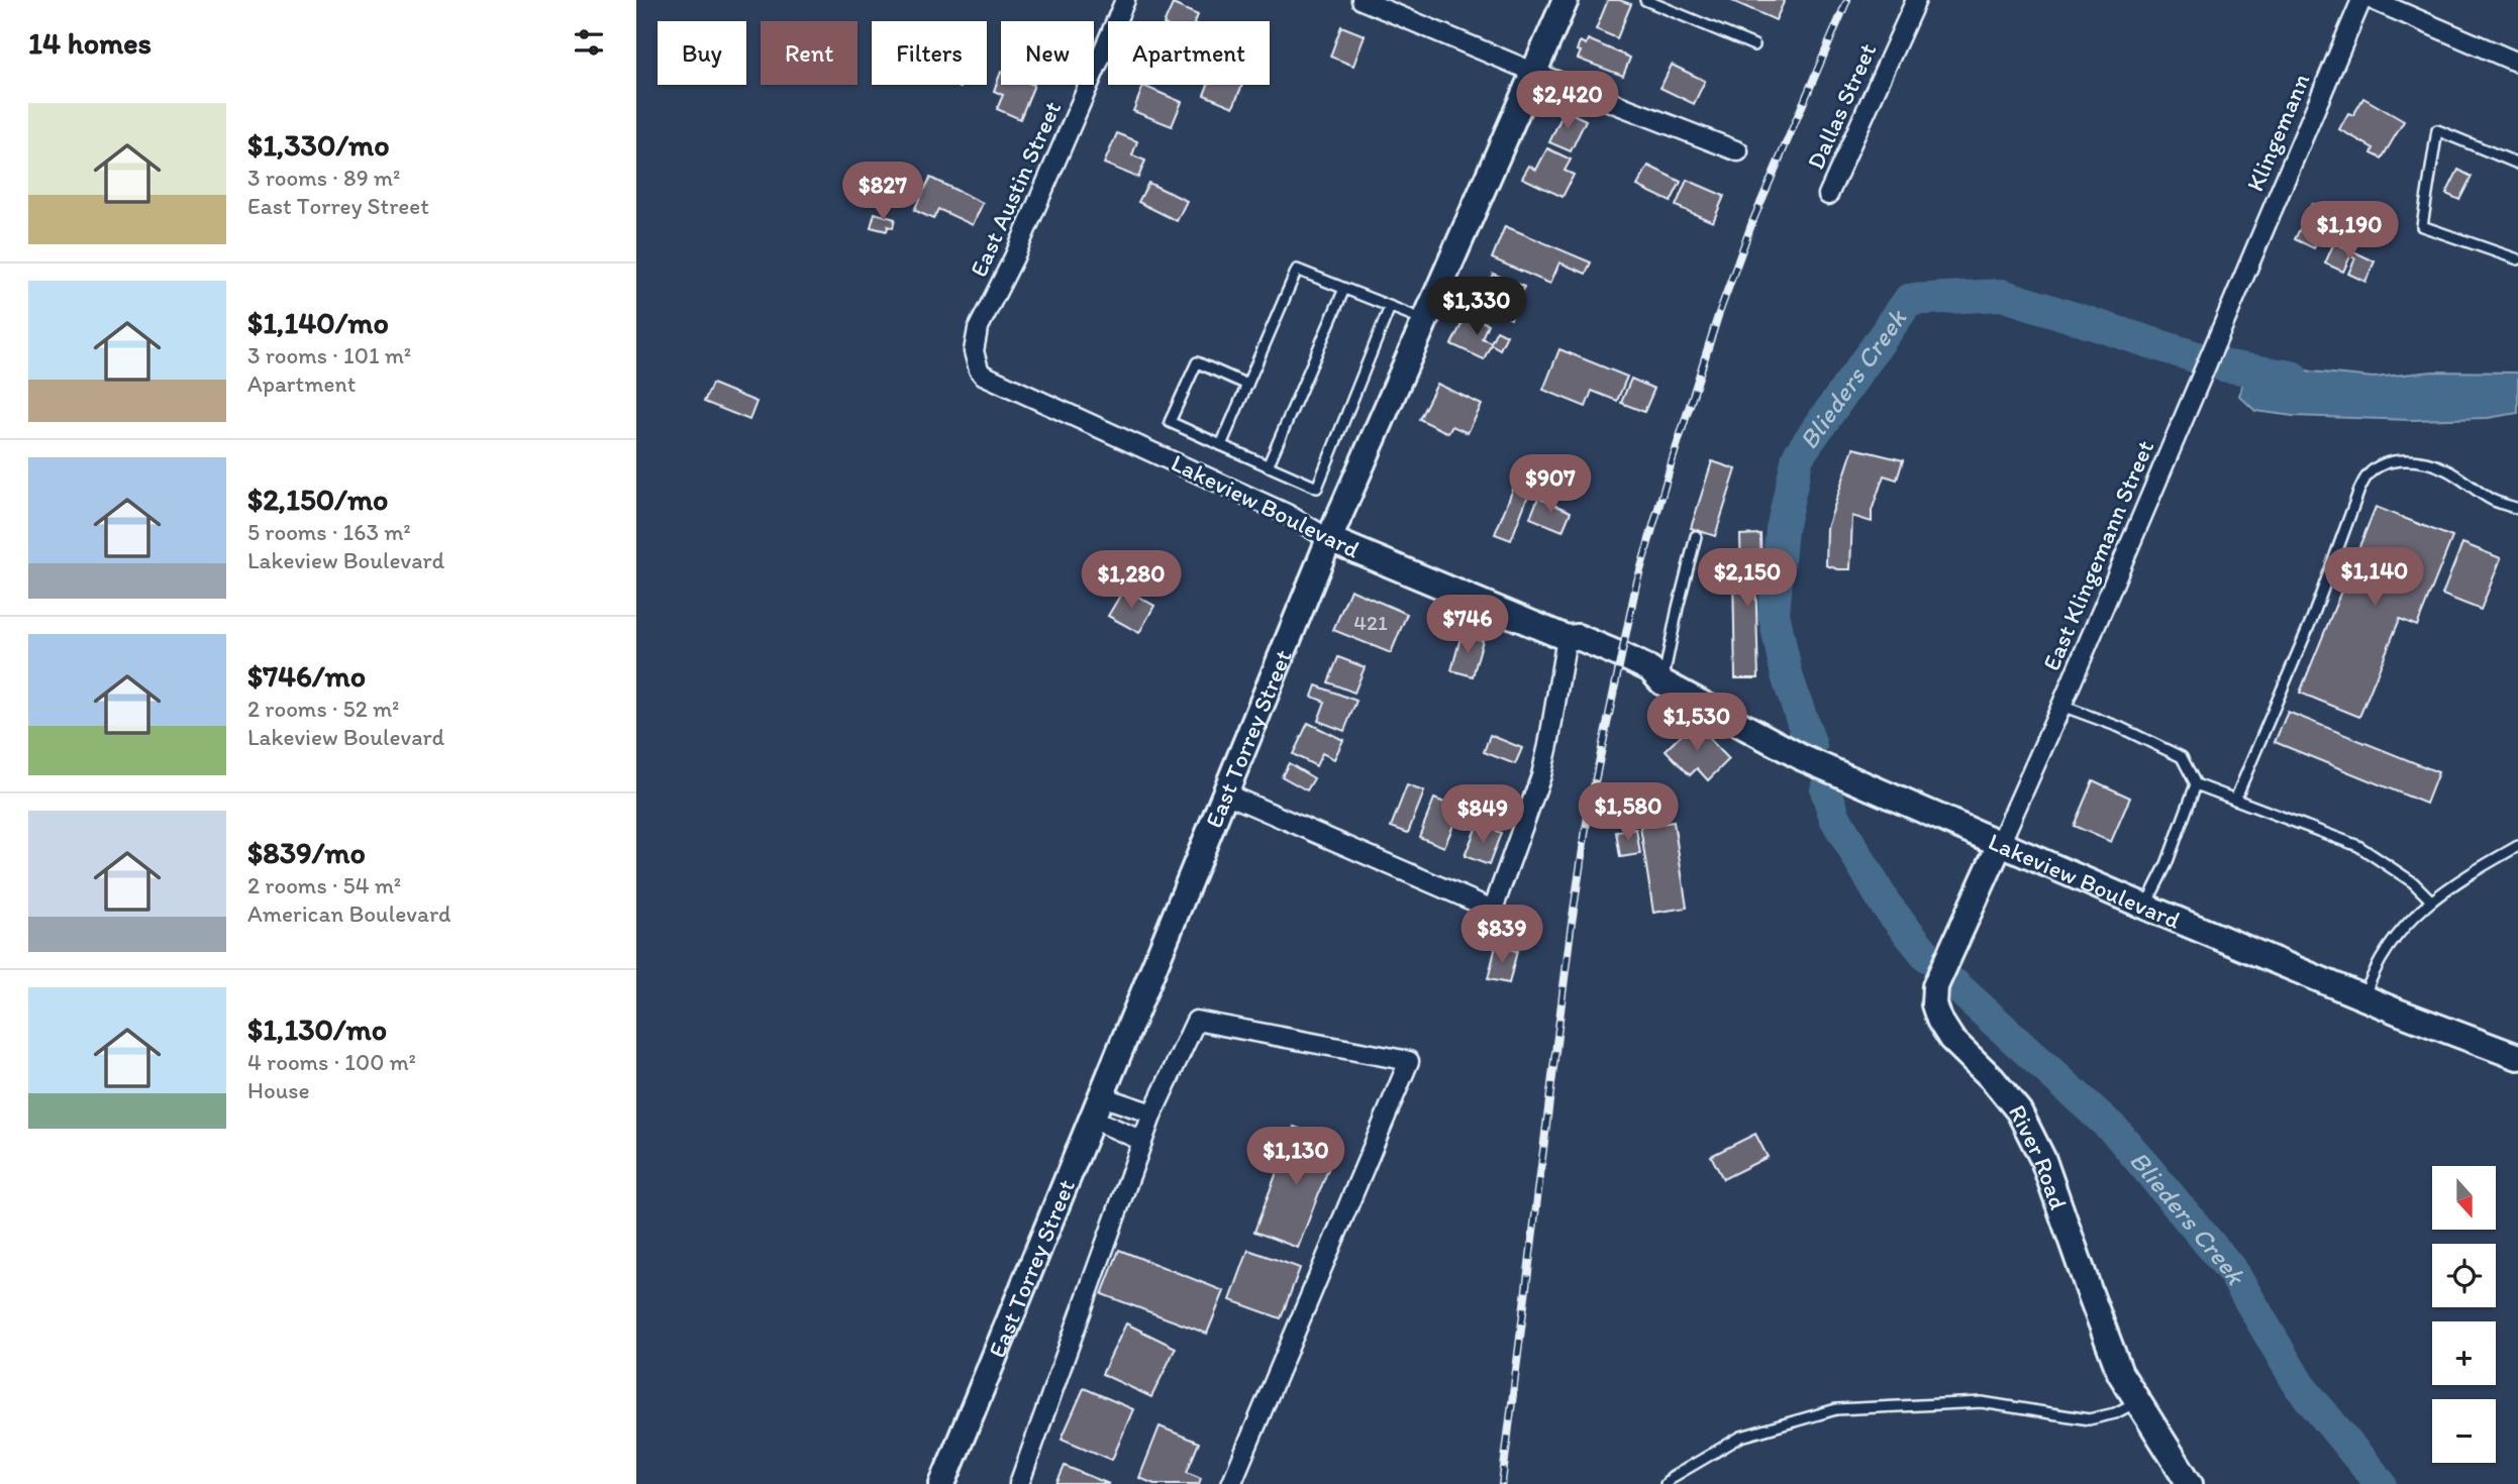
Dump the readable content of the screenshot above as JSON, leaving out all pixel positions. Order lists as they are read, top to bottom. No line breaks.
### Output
{"streets":{"street":["Dallas Street","Klingemann","East Austin Street","Lakeview Boulevard","East Klingemann Street","East Torrey Street","River Road"]},"crossings":[["Klingemann","East Klingemann Street"],["East Austin Street","Lakeview Boulevard"],["Lakeview Boulevard","East Klingemann Street"],["Lakeview Boulevard","East Torrey Street"],["Lakeview Boulevard","River Road"],["East Klingemann Street","River Road"]],"water":["Blieders Creek"],"house_numbers":["421"],"north":"bottom","page":{"heading":"14 homes","chip":["Buy","Rent","Filters","New","Apartment"],"price":["$2,420","$827","$1,190","$1,330","$907","$1,140","$2,150","$1,280","$746","$1,530","$1,580","$849","$839","$1,130"],"list":[{"name":"$1,330/mo","note":"3 rooms · 89 m² · East Torrey Street"},{"name":"$1,140/mo","note":"3 rooms · 101 m² · Apartment"},{"name":"$2,150/mo","note":"5 rooms · 163 m² · Lakeview Boulevard"},{"name":"$746/mo","note":"2 rooms · 52 m² · Lakeview Boulevard"},{"name":"$839/mo","note":"2 rooms · 54 m² · American Boulevard"},{"name":"$1,130/mo","note":"4 rooms · 100 m² · House"}],"map_buttons":["+","−"]}}
